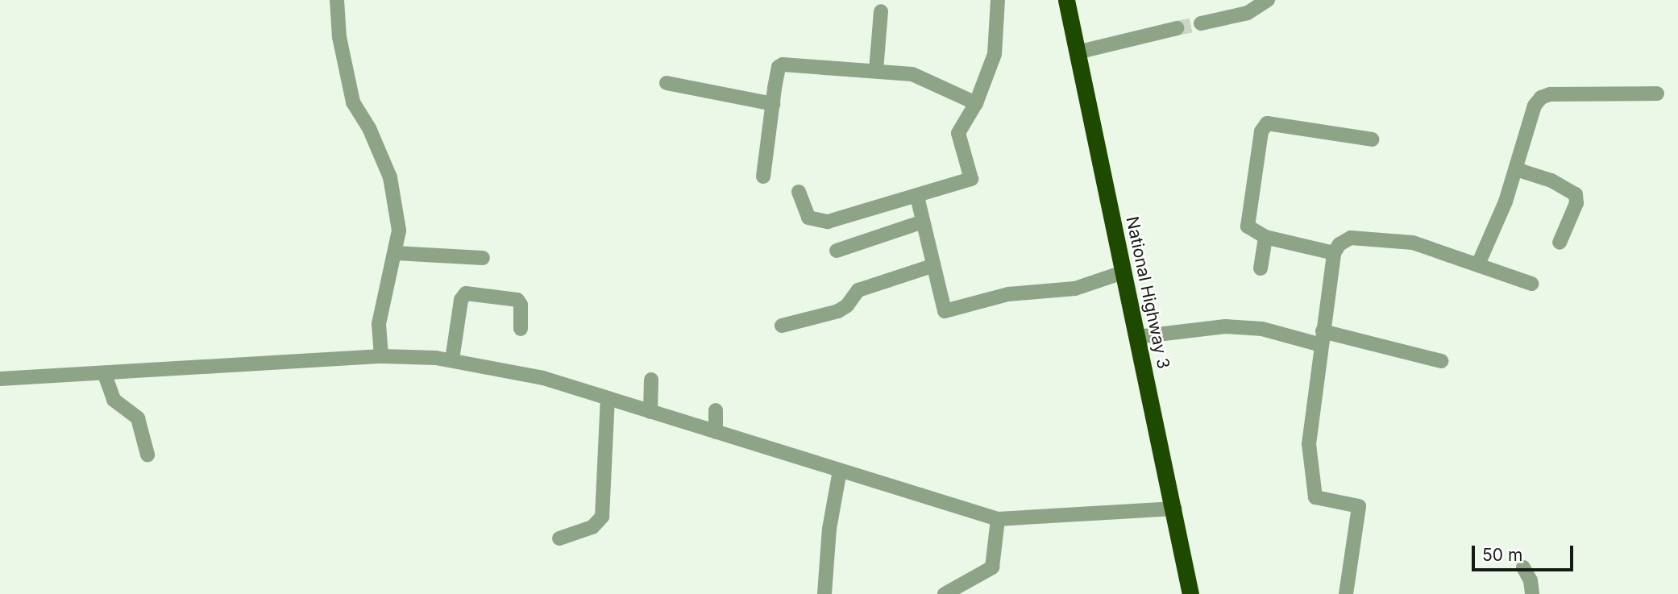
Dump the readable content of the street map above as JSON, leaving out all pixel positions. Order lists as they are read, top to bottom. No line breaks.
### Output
{"streets":{"highway":["National Highway 3"]},"scale_bar":"50 m"}
